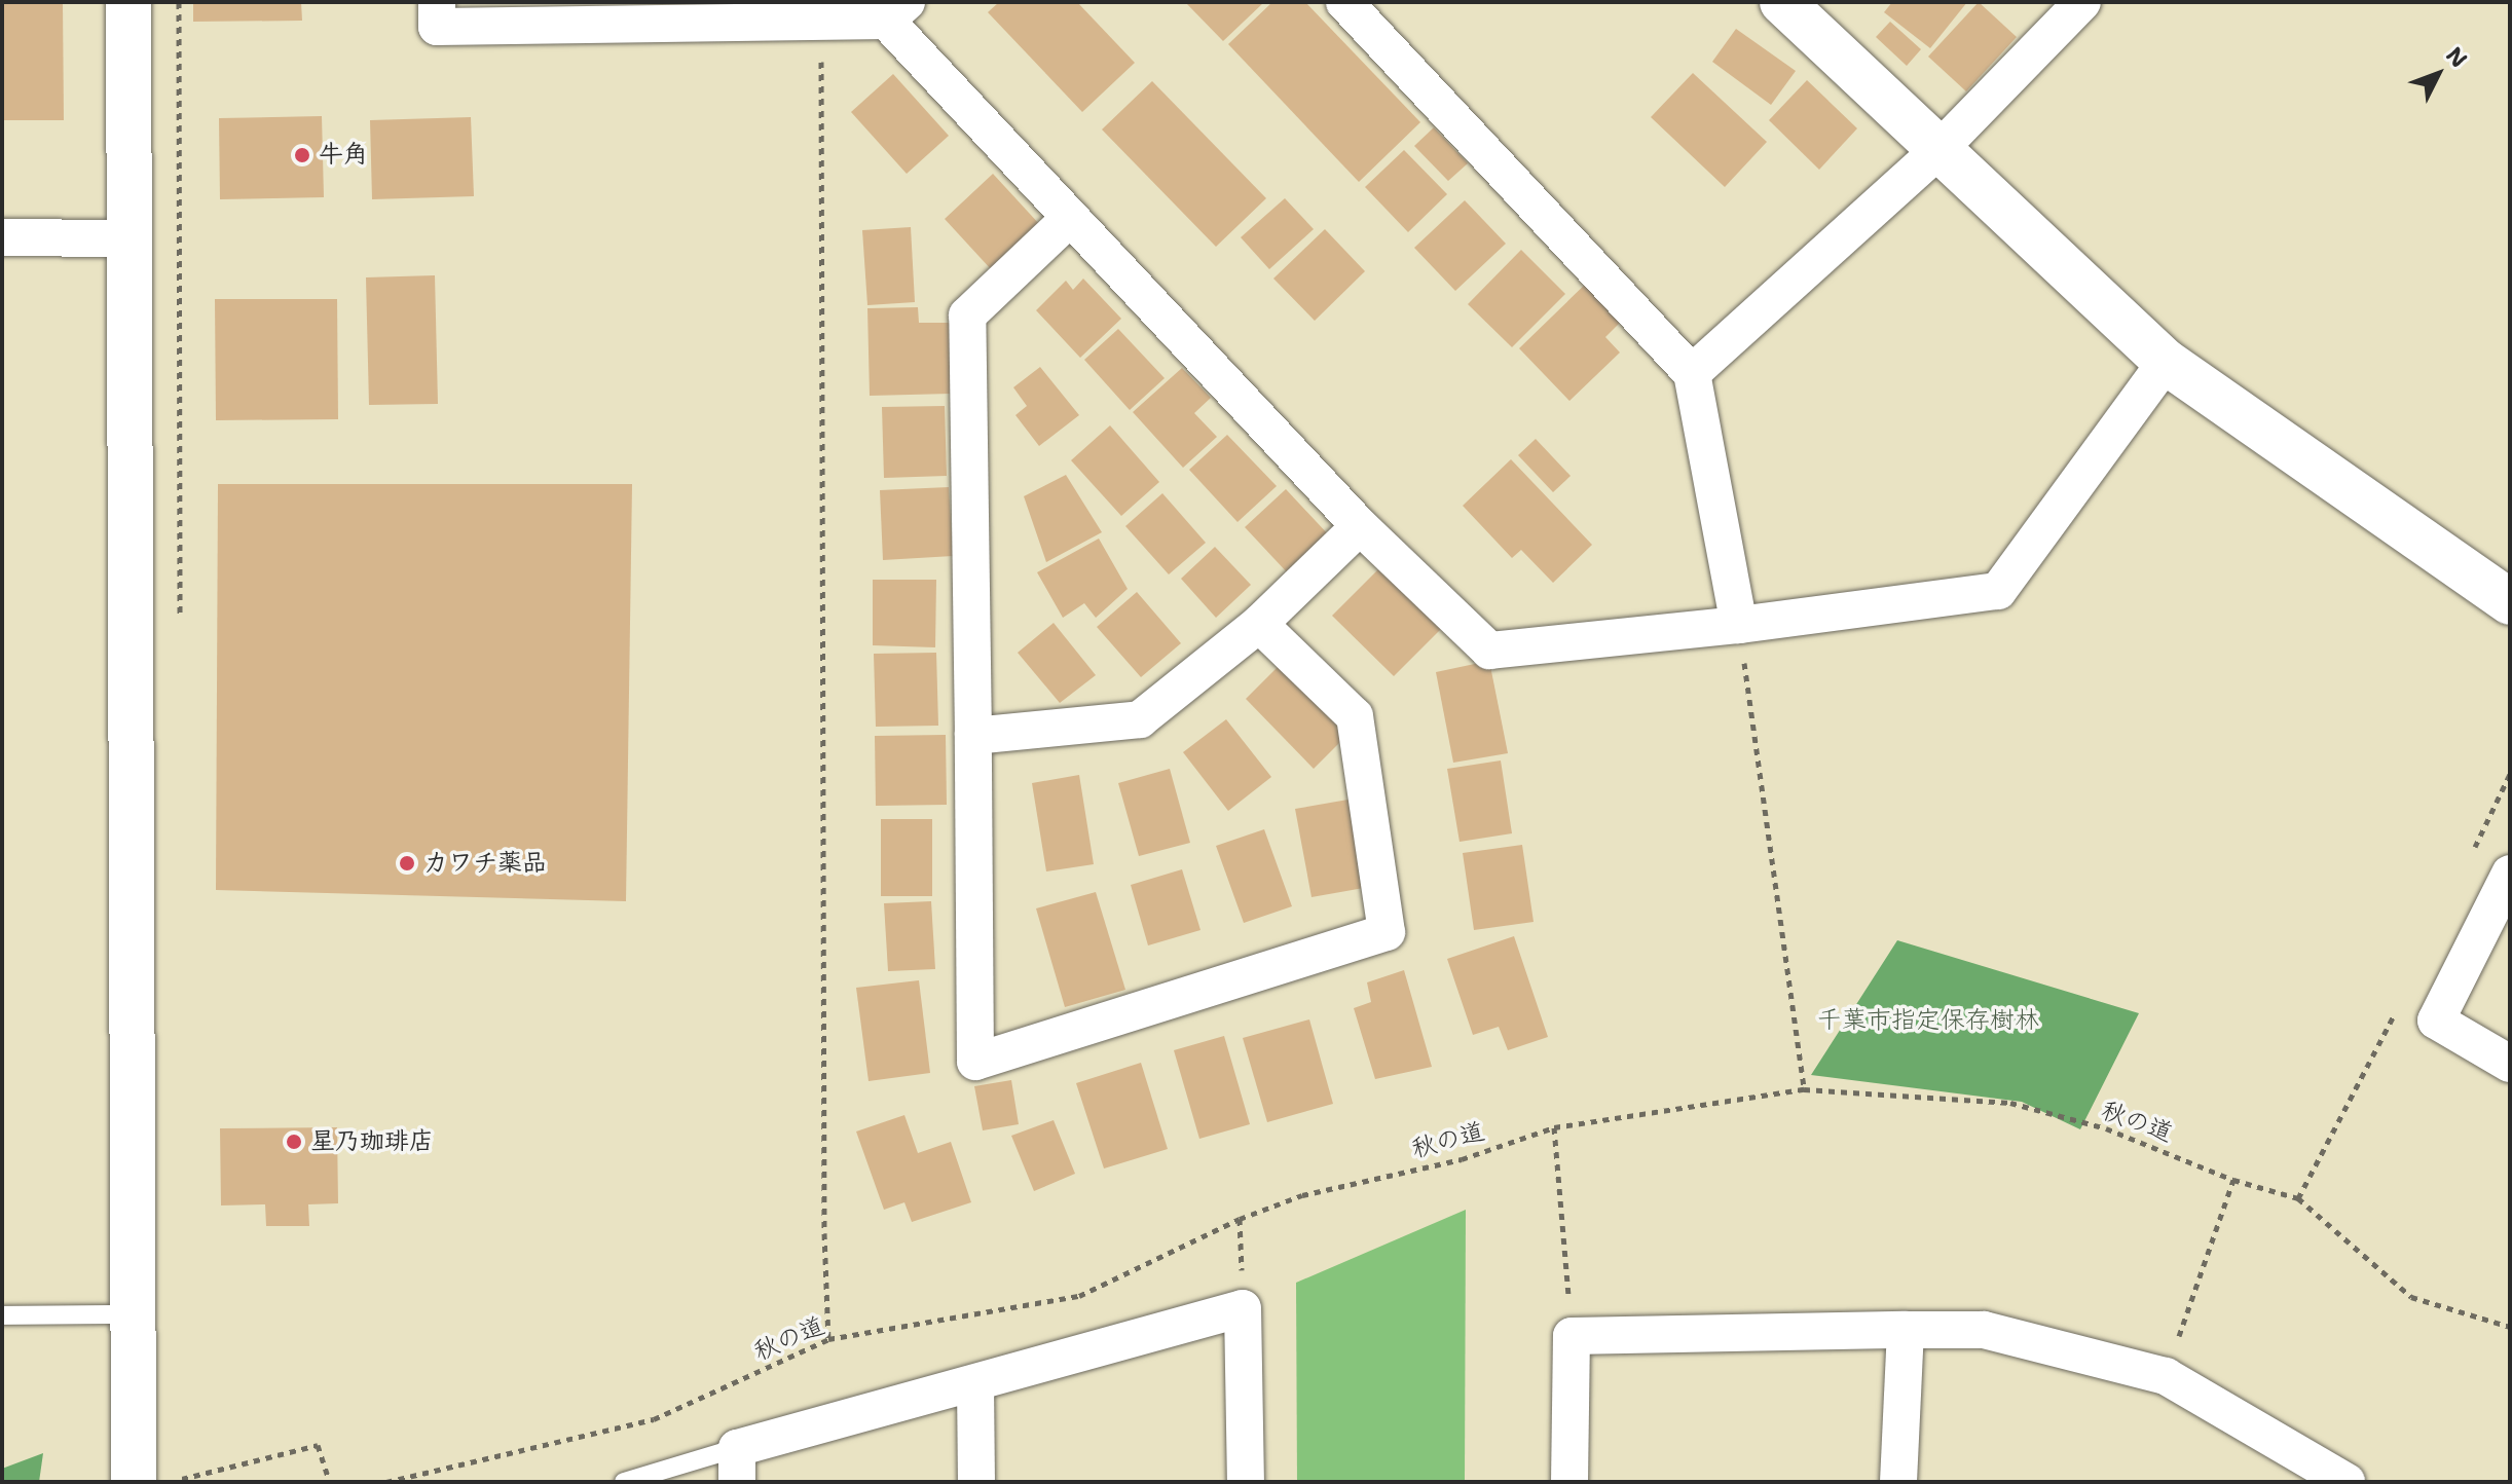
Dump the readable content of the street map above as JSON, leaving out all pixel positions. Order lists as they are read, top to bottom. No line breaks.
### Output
{"streets":{"path":["秋の道"]},"parks":["千葉市指定保存樹林"],"places":["牛角","カワチ薬品","星乃珈琲店"],"north":"top right"}
